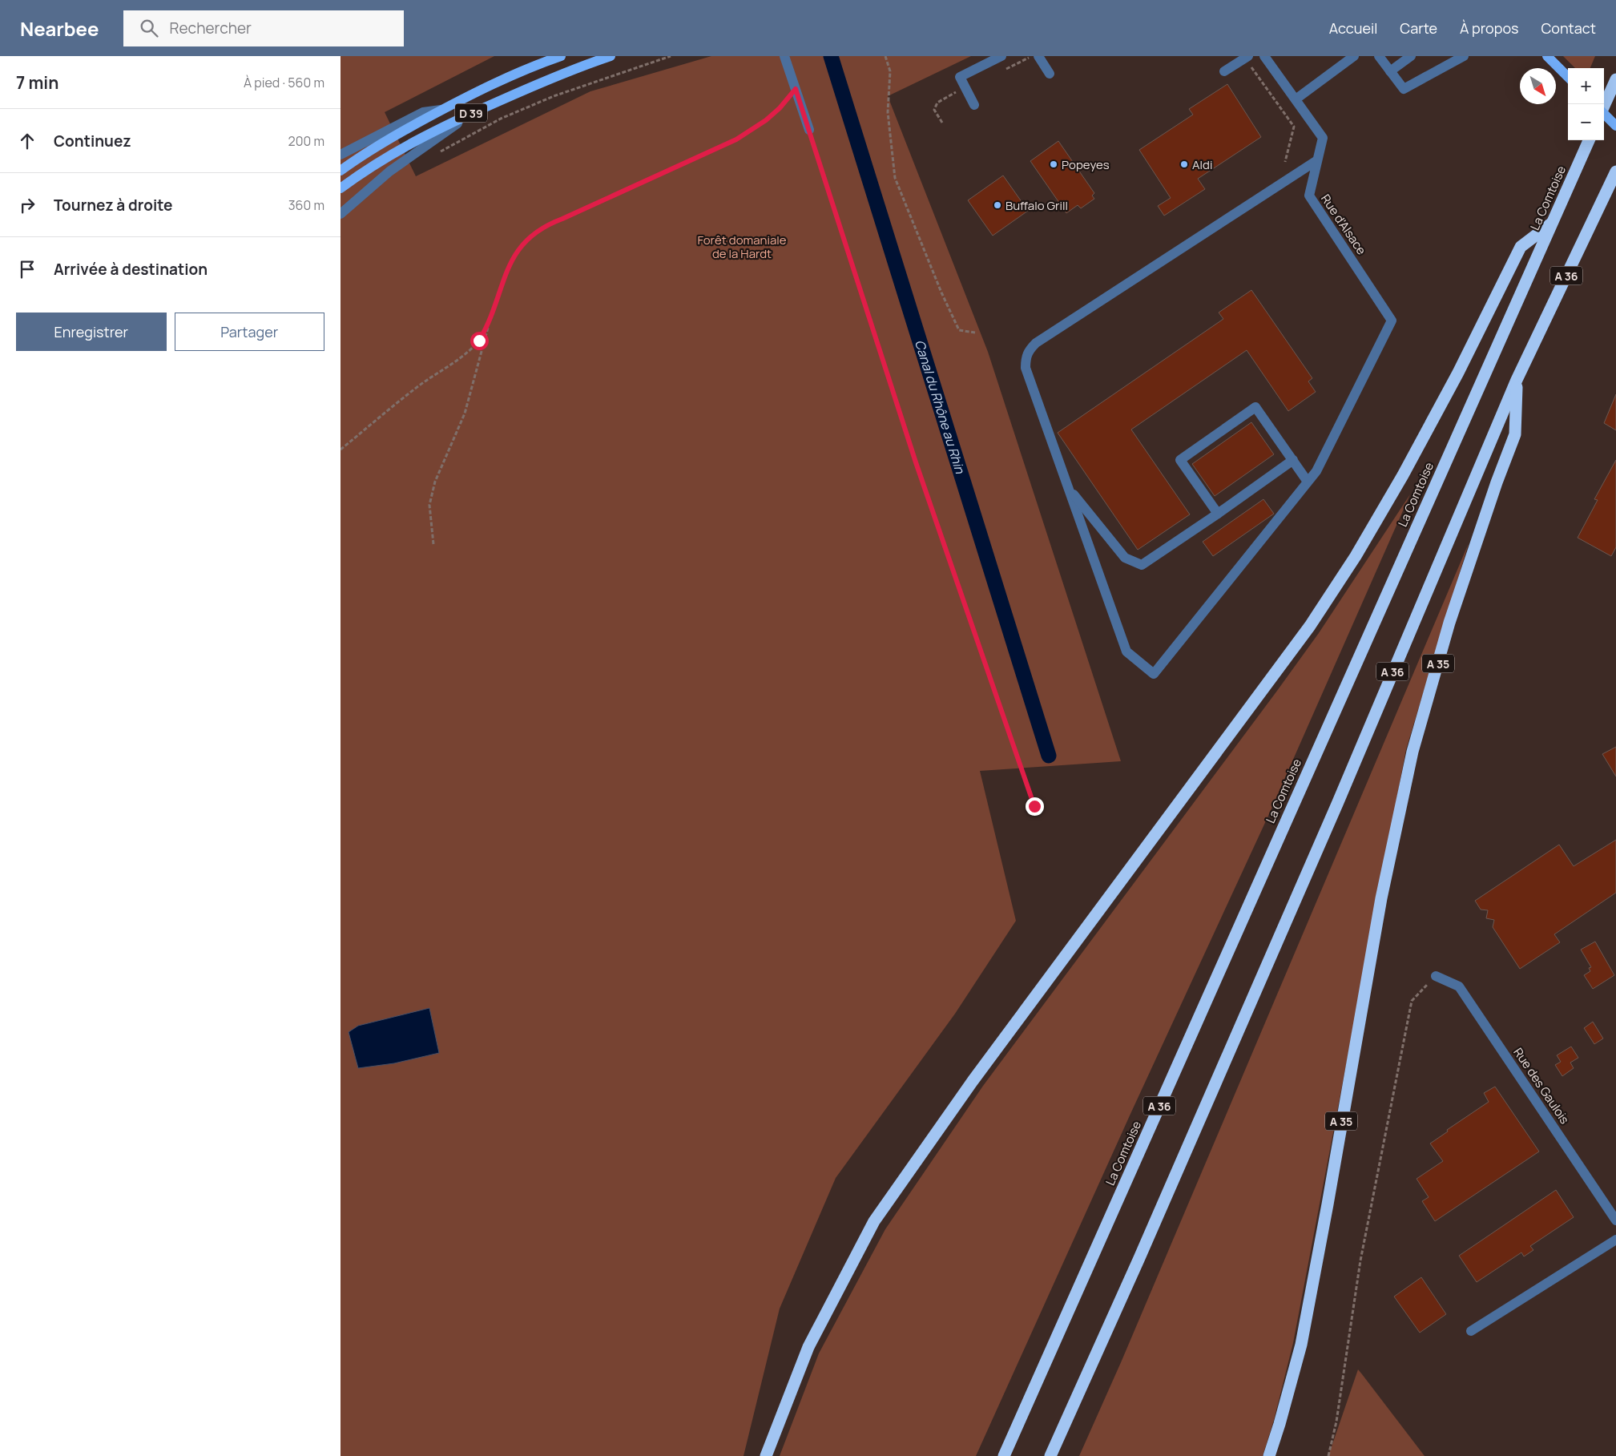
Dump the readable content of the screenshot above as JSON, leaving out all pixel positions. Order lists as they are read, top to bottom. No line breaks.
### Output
{"streets":{"highway":["La Comtoise","A 36","A 35"],"main road":["D 39"],"street":["Rue d'Alsace","Rue des Gaulois"]},"crossings":[["A 36","A 35"]],"water":["Canal du Rhône au Rhin"],"parks":["Forêt domaniale de la Hardt"],"places":["Popeyes","Aldi","Buffalo Grill"],"north":"bottom right","page":{"header":"Nearbee","search":"Rechercher","nav":["Accueil","Carte","À propos","Contact"],"heading":["7 min","À pied · 560 m"],"map_buttons":["+","−"],"list":[["Continuez","200 m"],["Tournez à droite","360 m"],"Arrivée à destination"],"buttons":["Enregistrer","Partager"]}}
